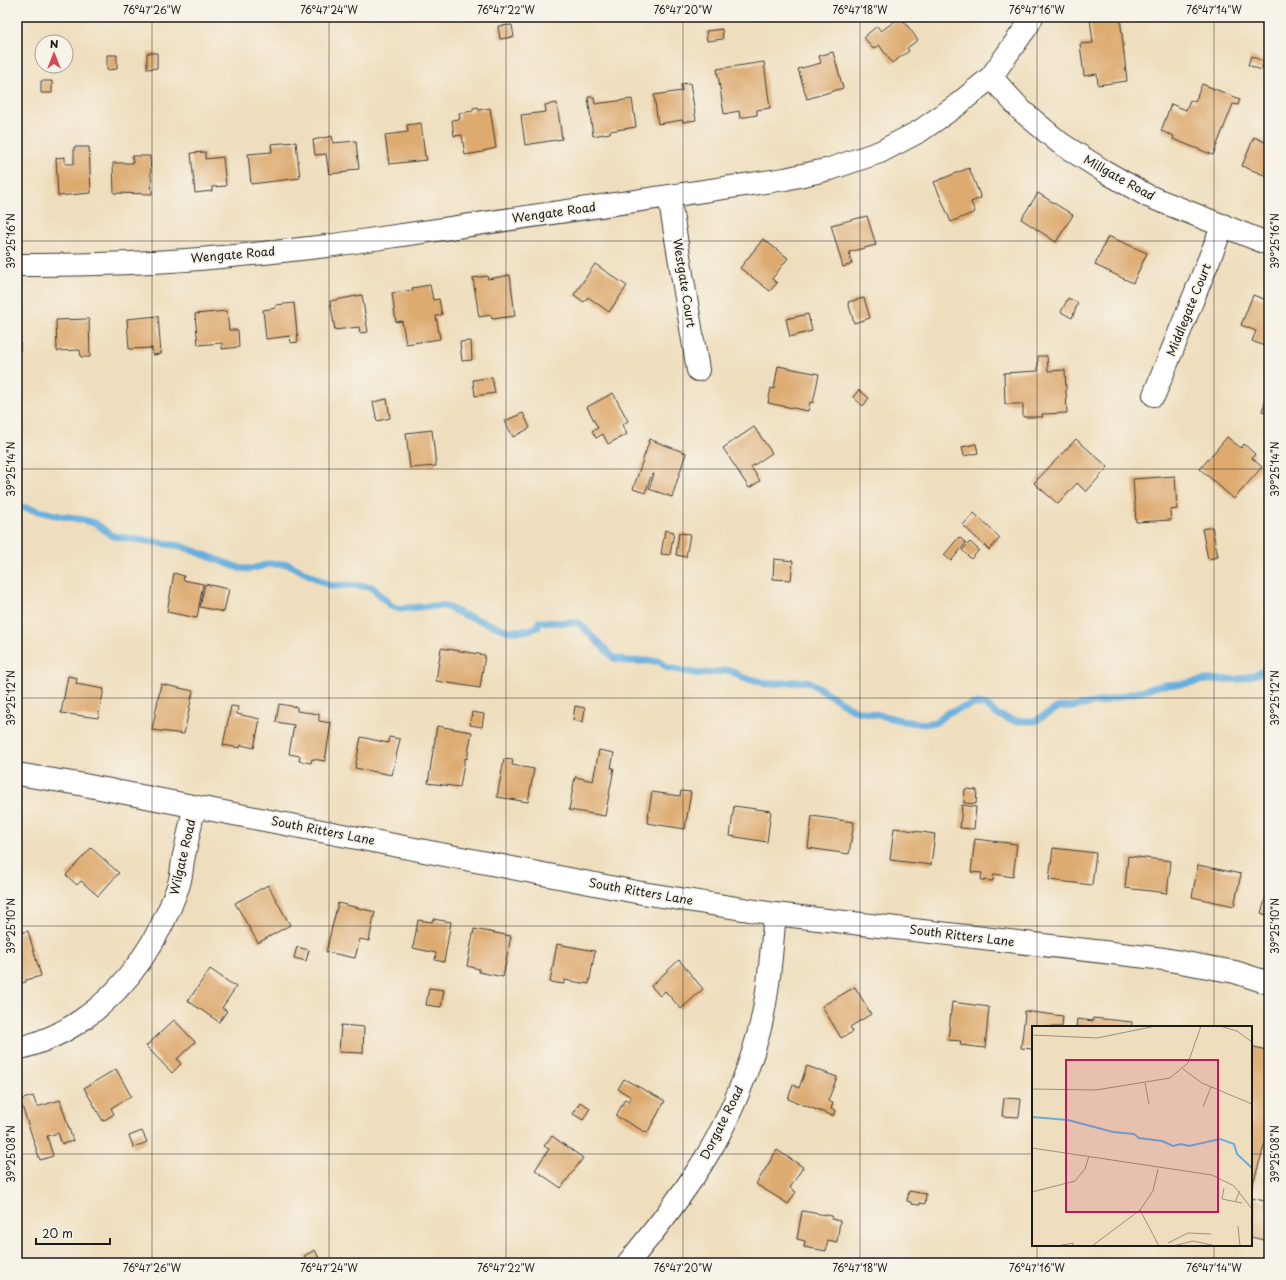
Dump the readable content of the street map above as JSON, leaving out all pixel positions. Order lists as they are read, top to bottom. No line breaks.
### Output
{"streets":{"street":["Millgate Road","Wengate Road","Westgate Court","Middlegate Court","South Ritters Lane","Wilgate Road","Dorgate Road"]},"crossings":[["Millgate Road","Wengate Road"],["Millgate Road","Middlegate Court"],["Wengate Road","Westgate Court"],["South Ritters Lane","Wilgate Road"],["South Ritters Lane","Dorgate Road"]],"scale_bar":"20 m","north":"top","coordinates":["76°47'26\"W","76°47'24\"W","76°47'22\"W","76°47'20\"W","76°47'18\"W","76°47'16\"W","76°47'14\"W","39°25'16\"N","39°25'14\"N","39°25'12\"N","39°25'10\"N","39°25'08\"N"]}
